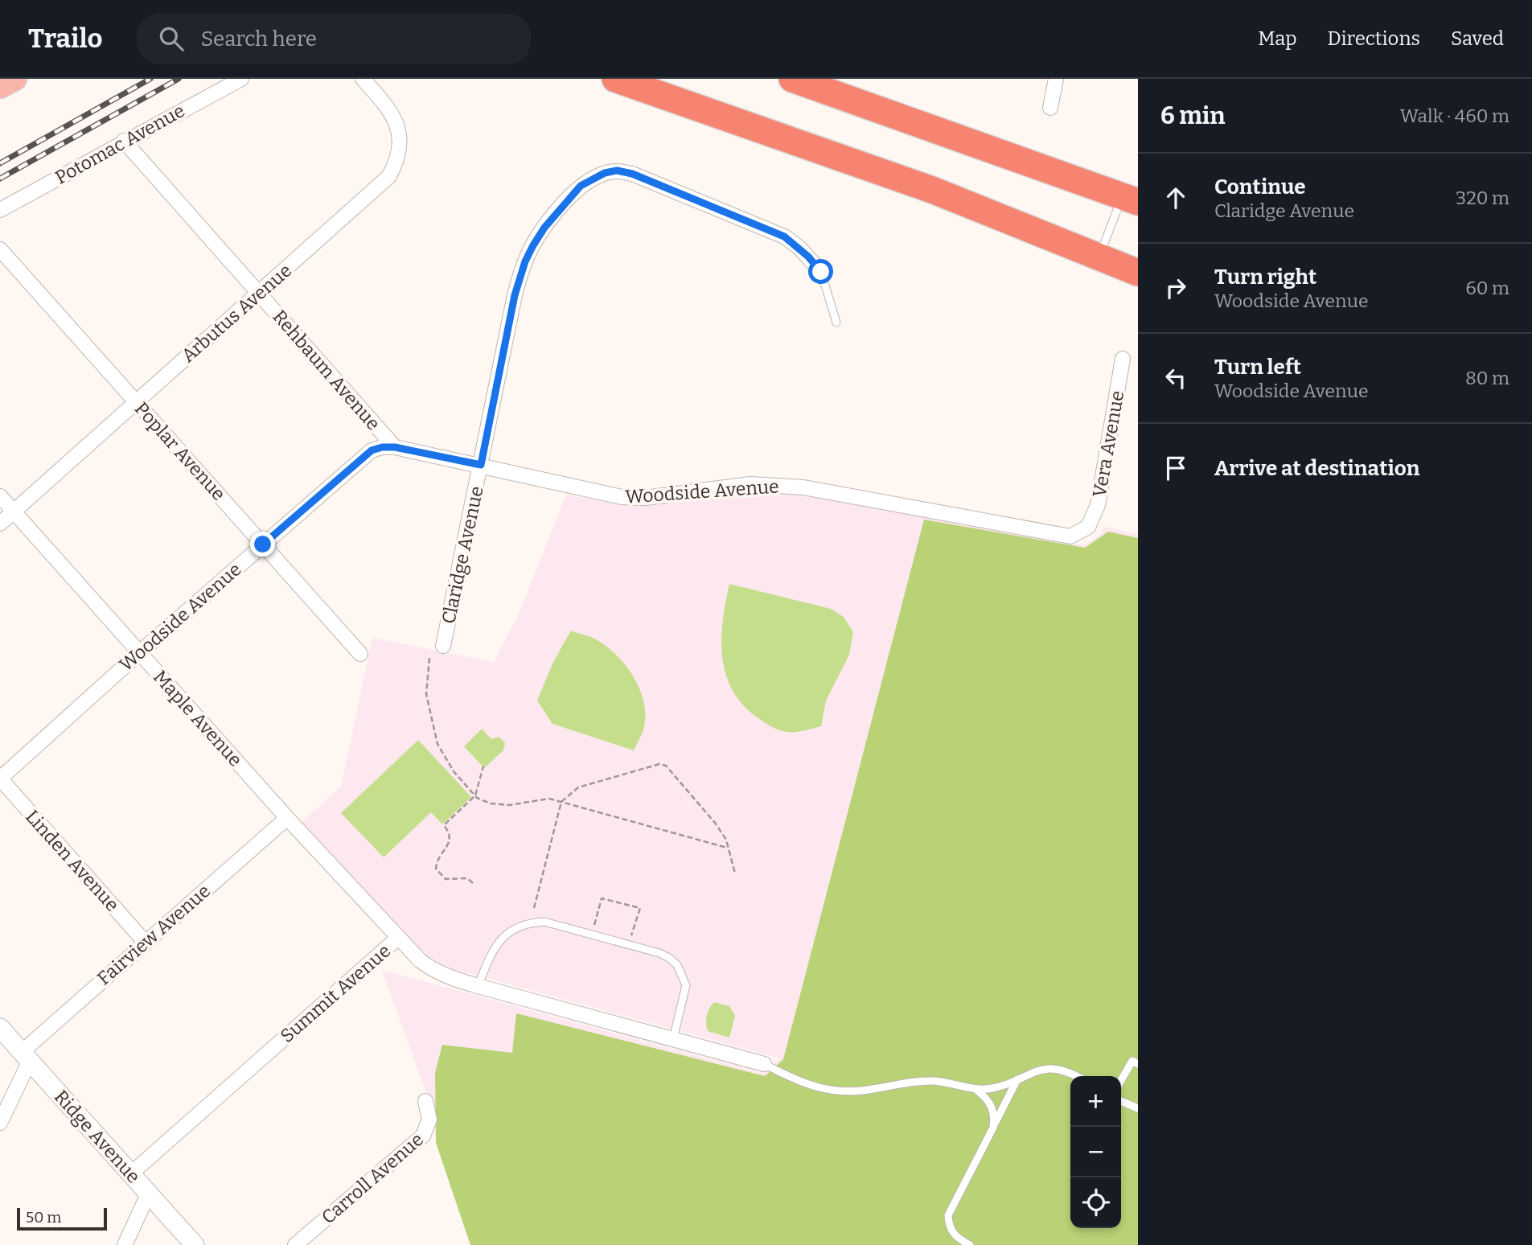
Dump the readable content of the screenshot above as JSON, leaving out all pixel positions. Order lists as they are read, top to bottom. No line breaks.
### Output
{"streets":{"street":["Potomac Avenue","Arbutus Avenue","Rehbaum Avenue","Vera Avenue","Poplar Avenue","Woodside Avenue","Claridge Avenue","Maple Avenue","Linden Avenue","Fairview Avenue","Summit Avenue","Ridge Avenue","Carroll Avenue"]},"crossings":[["Potomac Avenue","Rehbaum Avenue"],["Arbutus Avenue","Rehbaum Avenue"],["Arbutus Avenue","Poplar Avenue"],["Arbutus Avenue","Maple Avenue"],["Rehbaum Avenue","Woodside Avenue"],["Vera Avenue","Woodside Avenue"],["Poplar Avenue","Woodside Avenue"],["Woodside Avenue","Claridge Avenue"],["Woodside Avenue","Maple Avenue"],["Woodside Avenue","Linden Avenue"],["Maple Avenue","Fairview Avenue"],["Maple Avenue","Summit Avenue"],["Linden Avenue","Fairview Avenue"],["Fairview Avenue","Ridge Avenue"],["Summit Avenue","Ridge Avenue"]],"scale_bar":"50 m","page":{"header":"Trailo","search":"Search here","nav":["Map","Directions","Saved"],"heading":["6 min","Walk · 460 m"],"list":[["Continue","Claridge Avenue","320 m"],["Turn right","Woodside Avenue","60 m"],["Turn left","Woodside Avenue","80 m"],"Arrive at destination"],"map_buttons":["+","−"],"scale":"50 m"}}
